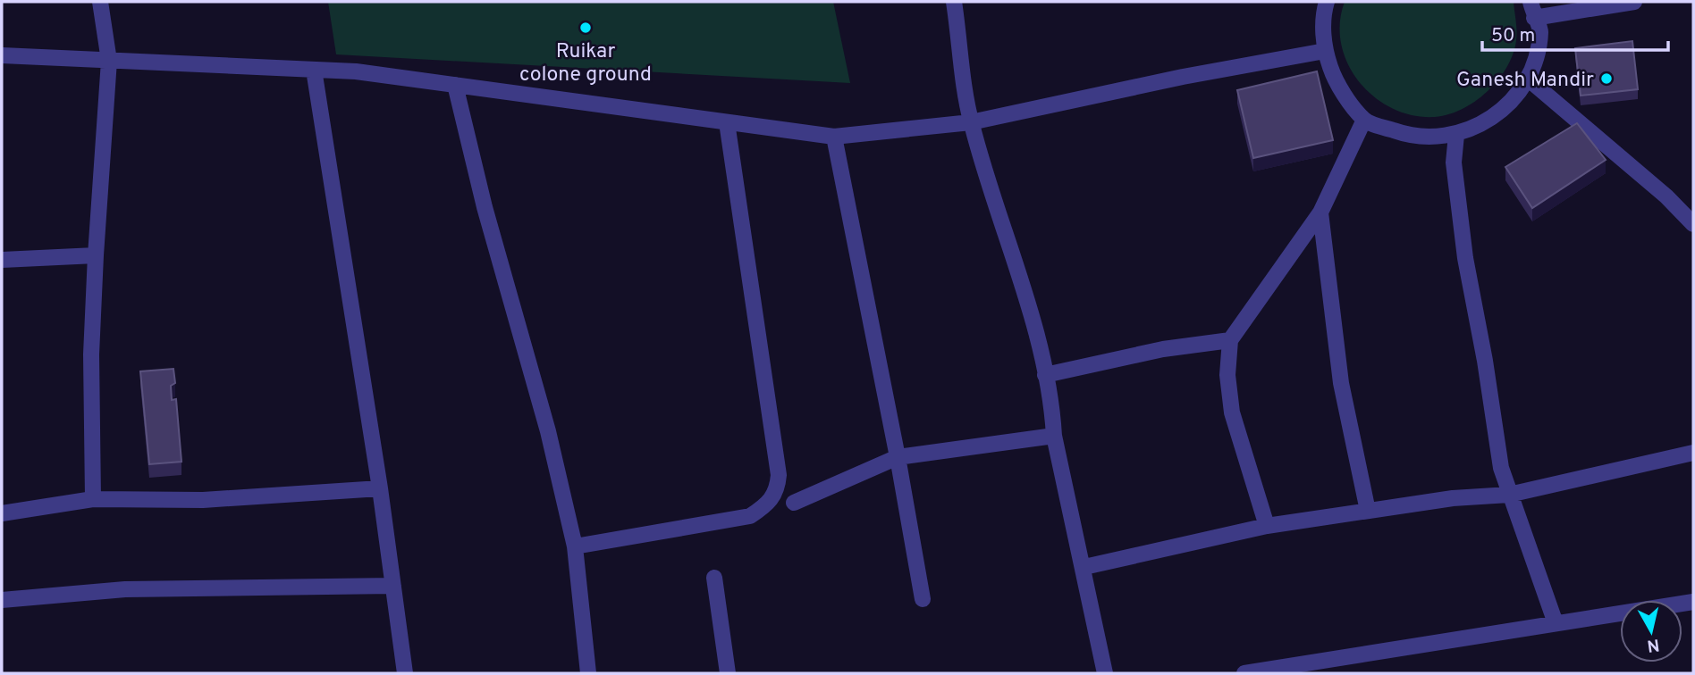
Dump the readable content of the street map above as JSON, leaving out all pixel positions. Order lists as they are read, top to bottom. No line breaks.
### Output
{"places":["Ruikar colone ground","Ganesh Mandir"],"scale_bar":"50 m","north":"bottom"}
